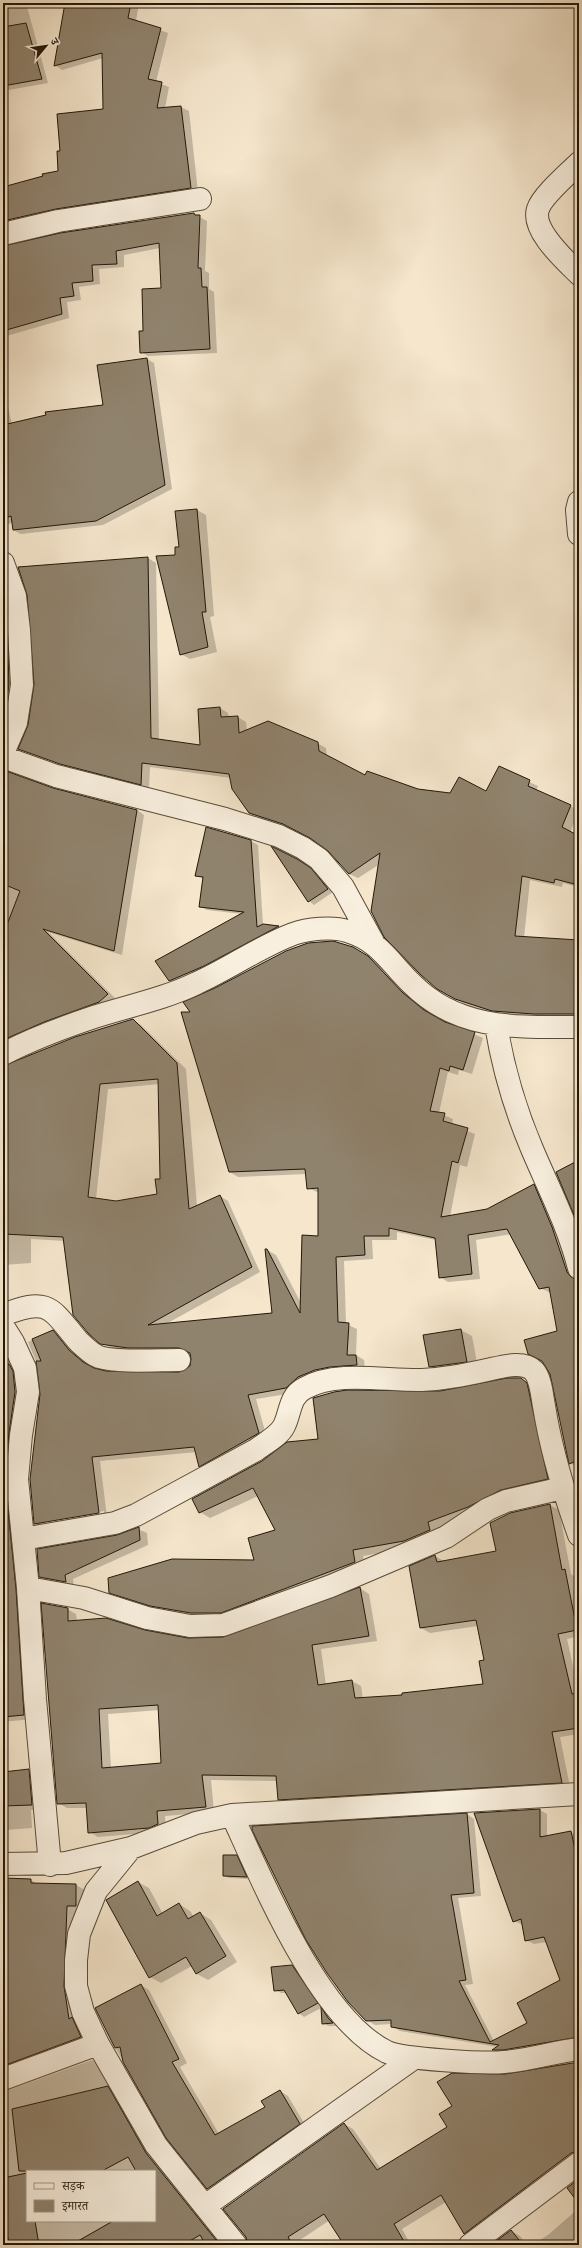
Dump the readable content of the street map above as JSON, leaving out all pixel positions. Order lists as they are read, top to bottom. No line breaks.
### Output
{"legend":["सड़क","इमारत"],"north":"top right"}
